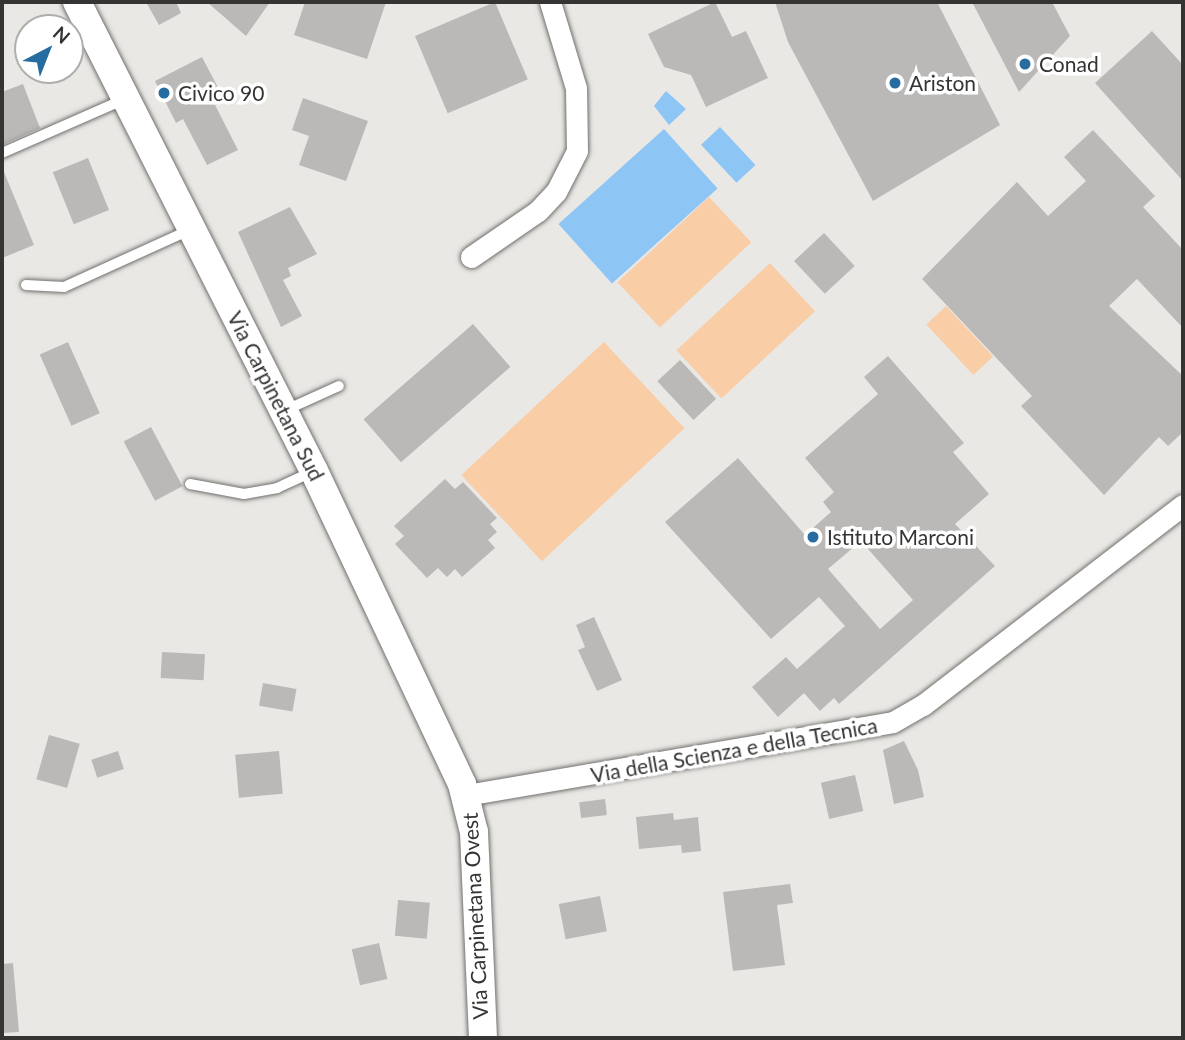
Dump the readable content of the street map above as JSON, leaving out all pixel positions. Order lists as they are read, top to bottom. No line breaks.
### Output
{"streets":{"main road":["Via Carpinetana Sud","Via Carpinetana Ovest"],"street":["Via della Scienza e della Tecnica"]},"crossings":[["Via Carpinetana Sud","Via della Scienza e della Tecnica"],["Via Carpinetana Sud","Via Carpinetana Ovest"],["Via della Scienza e della Tecnica","Via Carpinetana Ovest"]],"places":["Conad","Ariston","Civico 90","Istituto Marconi"],"north":"top right"}
